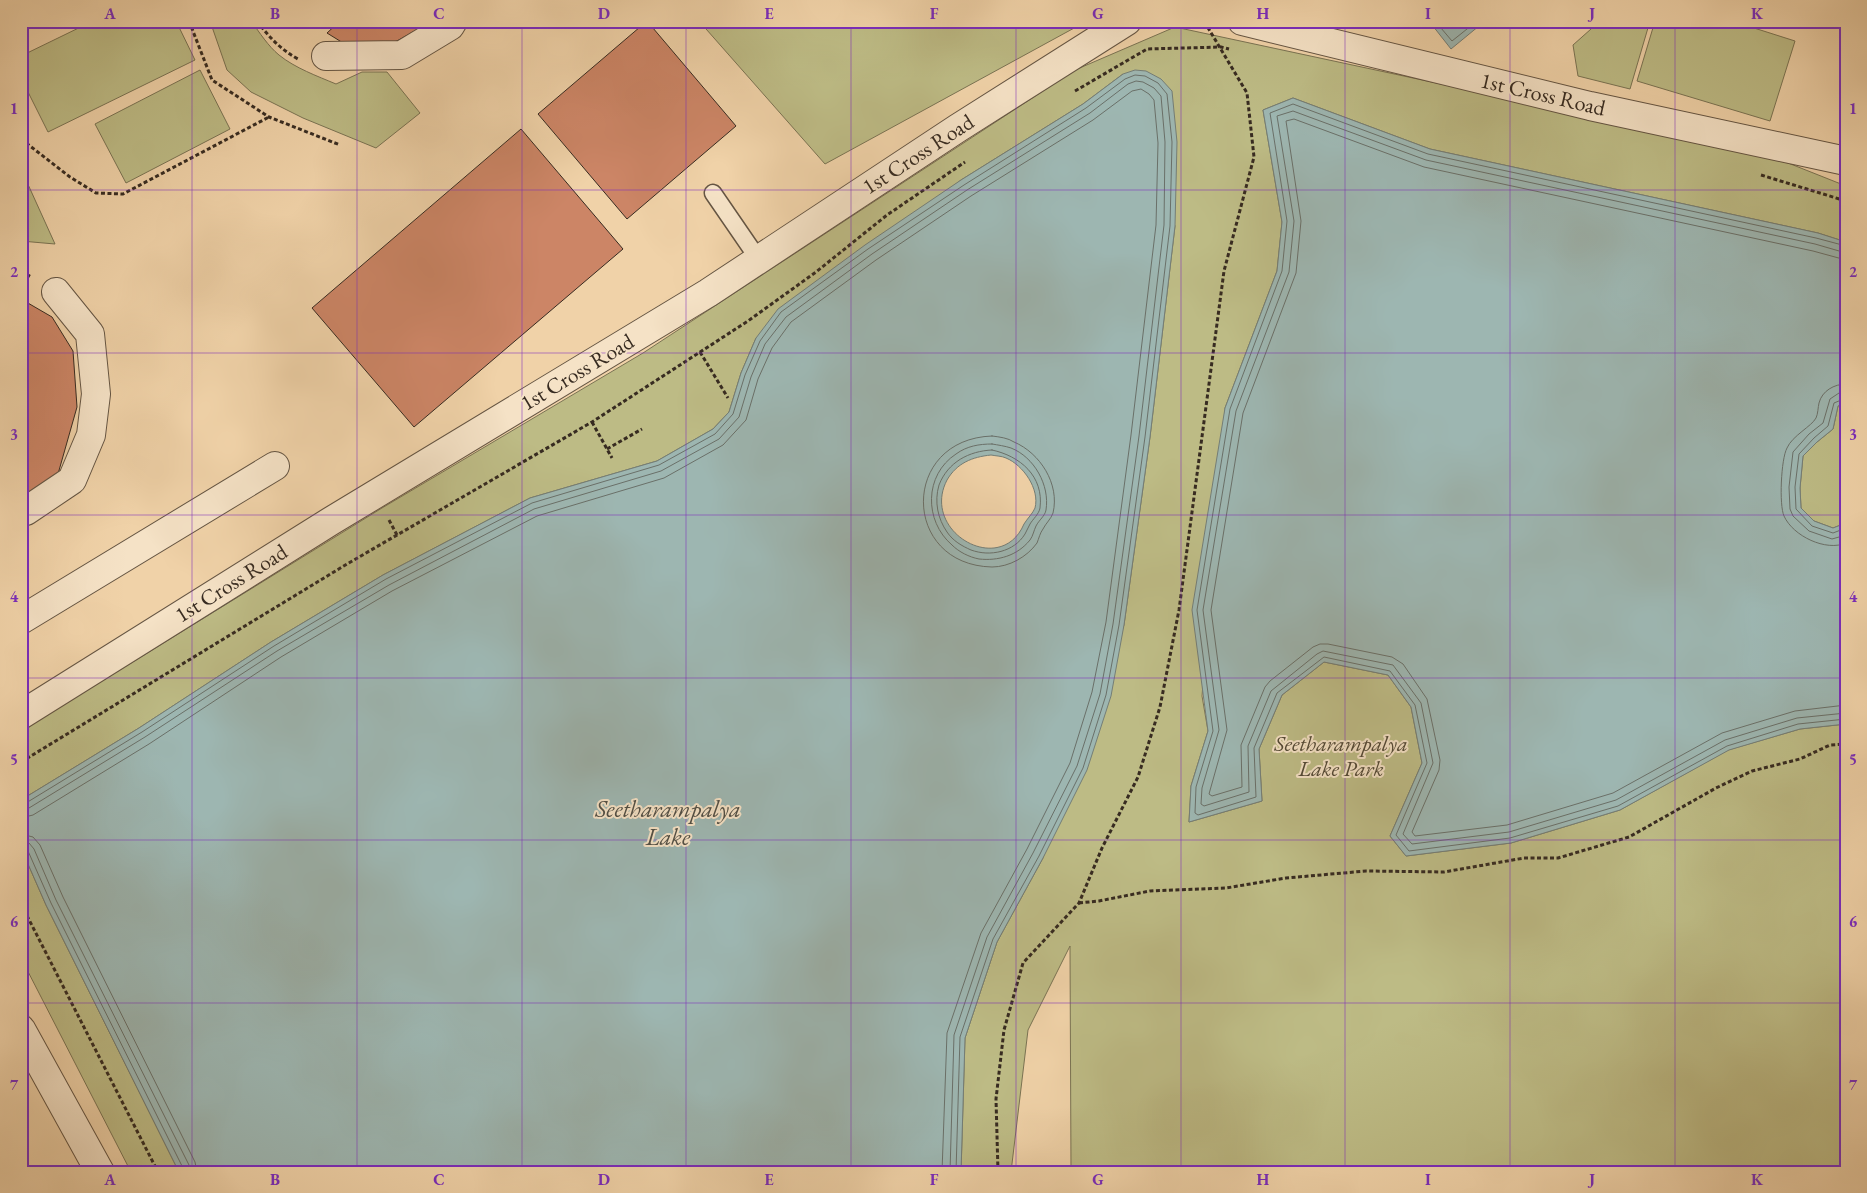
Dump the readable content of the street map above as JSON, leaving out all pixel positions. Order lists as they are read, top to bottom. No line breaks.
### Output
{"streets":{"street":["1st Cross Road"]},"water":["Seetharampalya Lake"],"parks":["Seetharampalya Lake Park"],"grid":{"columns":["A","B","C","D","E","F","G","H","I","J","K"],"rows":["1","2","3","4","5","6","7"]}}
